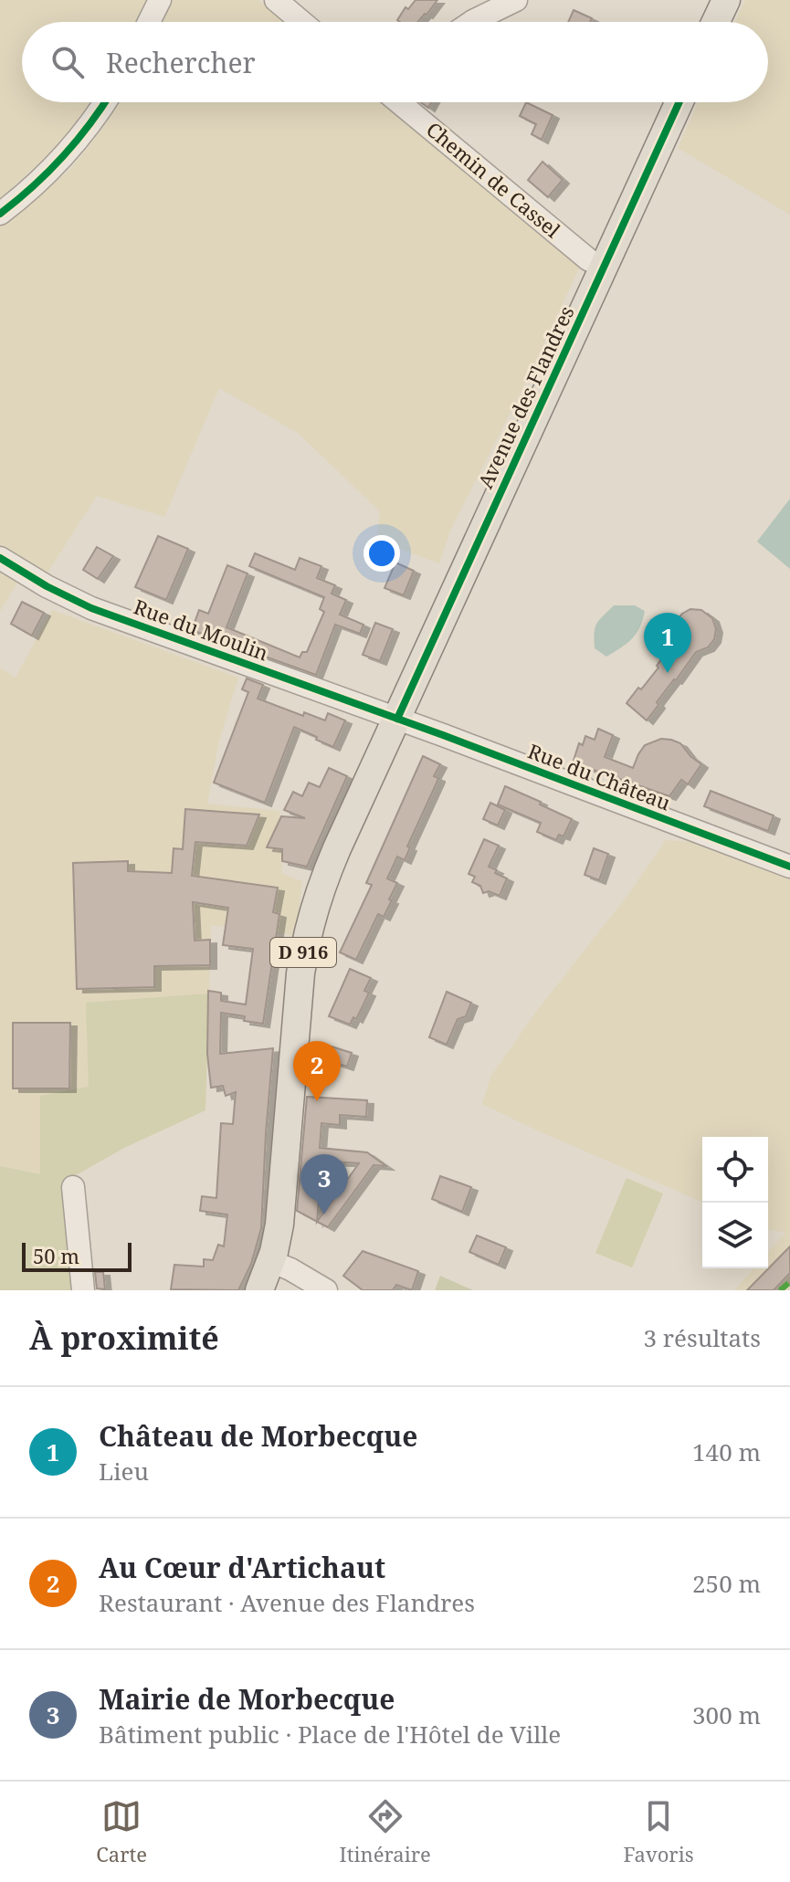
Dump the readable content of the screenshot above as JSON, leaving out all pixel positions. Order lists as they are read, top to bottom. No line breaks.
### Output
{"streets":{"main road":["Avenue des Flandres","D 916"],"street":["Chemin de Cassel","Rue du Moulin","Rue du Château"]},"crossings":[["Chemin de Cassel","Avenue des Flandres"],["Avenue des Flandres","Rue du Moulin"],["Avenue des Flandres","Rue du Château"],["Avenue des Flandres","D 916"],["Rue du Moulin","Rue du Château"]],"scale_bar":"50 m","page":{"search":"Rechercher","pins":["1","2","3"],"scale":"50 m","heading":["À proximité","3 résultats"],"list":[{"mark":"1","name":"Château de Morbecque","note":"Lieu","value":"140 m"},{"mark":"2","name":"Au Cœur d'Artichaut","note":"Restaurant · Avenue des Flandres","value":"250 m"},{"mark":"3","name":"Mairie de Morbecque","note":"Bâtiment public · Place de l'Hôtel de Ville","value":"300 m"}],"nav":["Carte","Itinéraire","Favoris"]}}
